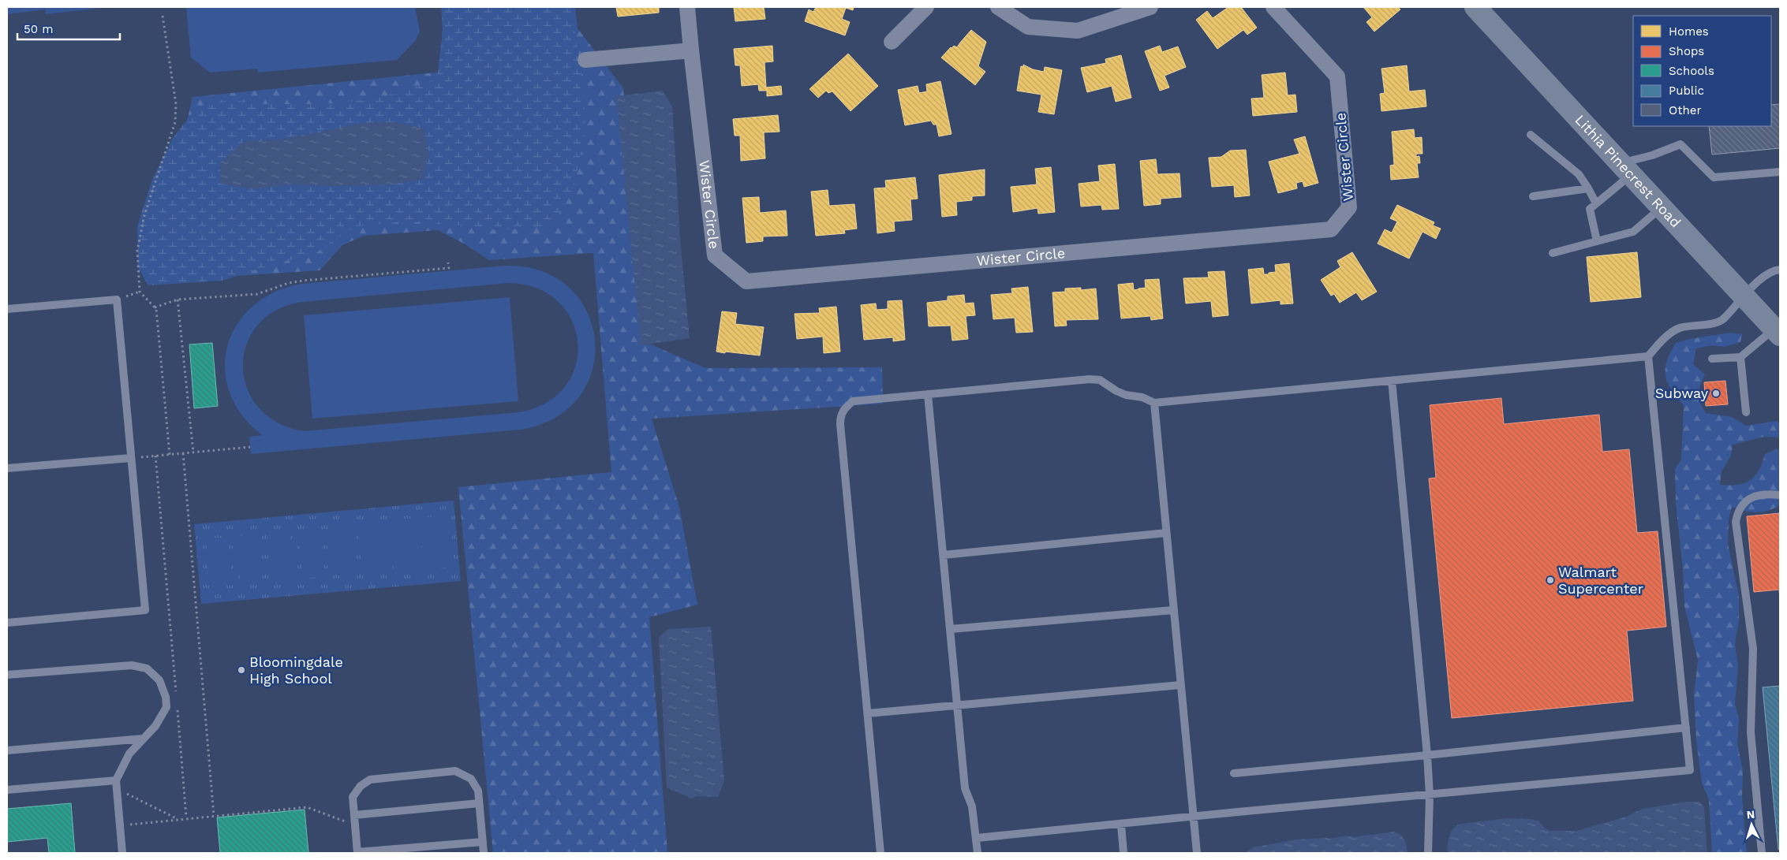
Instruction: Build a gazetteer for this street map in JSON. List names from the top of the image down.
{
  "streets": {
    "main road": ["Lithia Pinecrest Road"],
    "street": ["Wister Circle"]
  },
  "places": ["Subway", "Walmart Supercenter", "Bloomingdale High School"],
  "legend": [
    "Homes",
    "Shops",
    "Schools",
    "Public",
    "Other"
  ],
  "scale_bar": "50 m",
  "north": "top"
}
